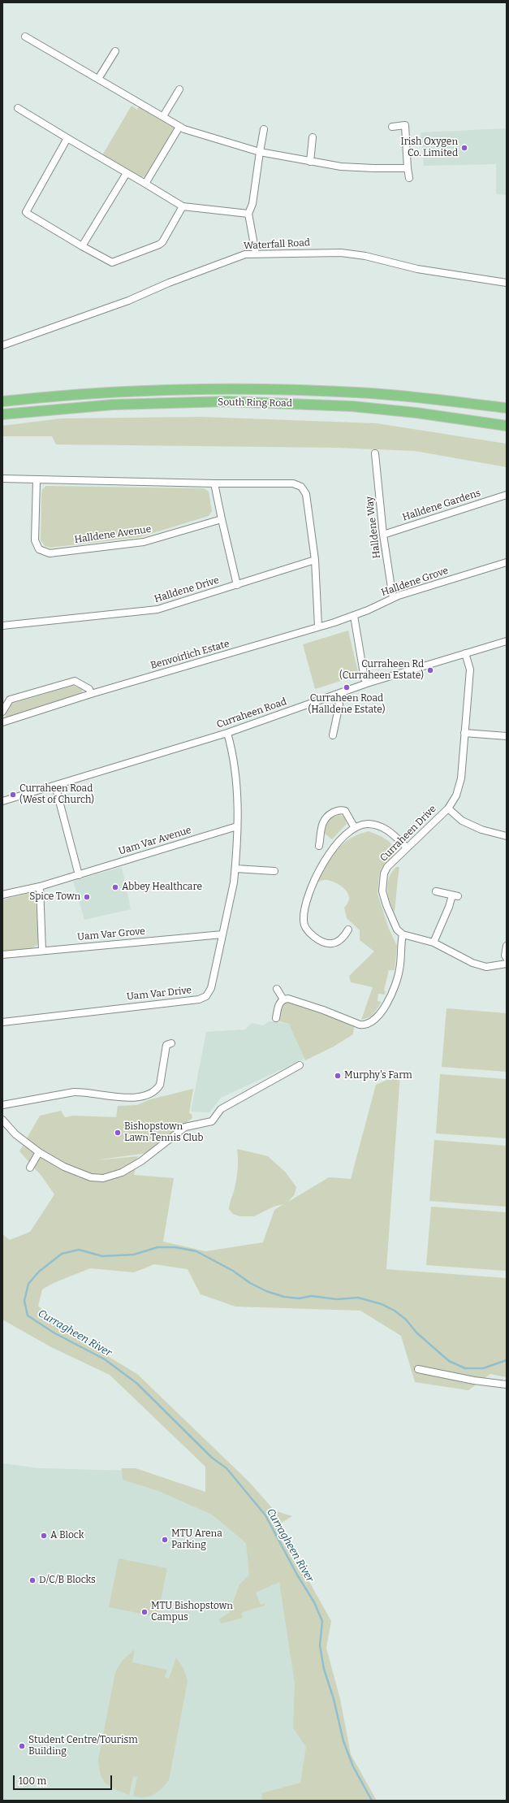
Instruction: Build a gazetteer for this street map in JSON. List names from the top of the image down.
{
  "streets": {
    "highway": ["South Ring Road"],
    "street": [
      "Waterfall Road",
      "Halldene Gardens",
      "Halldene Way",
      "Halldene Avenue",
      "Halldene Grove",
      "Halldene Drive",
      "Benvoirlich Estate",
      "Curraheen Road",
      "Curraheen Drive",
      "Uam Var Avenue",
      "Uam Var Grove",
      "Uam Var Drive"
    ]
  },
  "crossings": [
    ["Halldene Gardens", "Halldene Way"],
    ["Halldene Way", "Halldene Grove"],
    ["Halldene Grove", "Benvoirlich Estate"],
    ["Curraheen Road", "Curraheen Drive"],
    ["Curraheen Road", "Uam Var Drive"],
    ["Uam Var Avenue", "Uam Var Drive"],
    ["Uam Var Grove", "Uam Var Drive"]
  ],
  "water": ["Curragheen River"],
  "places": [
    "Irish Oxygen Co. Limited",
    "Curraheen Rd (Curraheen Estate)",
    "Curraheen Road (Halldene Estate)",
    "Curraheen Road (West of Church)",
    "Abbey Healthcare",
    "Spice Town",
    "Murphy's Farm",
    "Bishopstown Lawn Tennis Club",
    "A Block",
    "MTU Arena Parking",
    "D/C/B Blocks",
    "MTU Bishopstown Campus",
    "Student Centre/Tourism Building"
  ],
  "scale_bar": "100 m"
}
